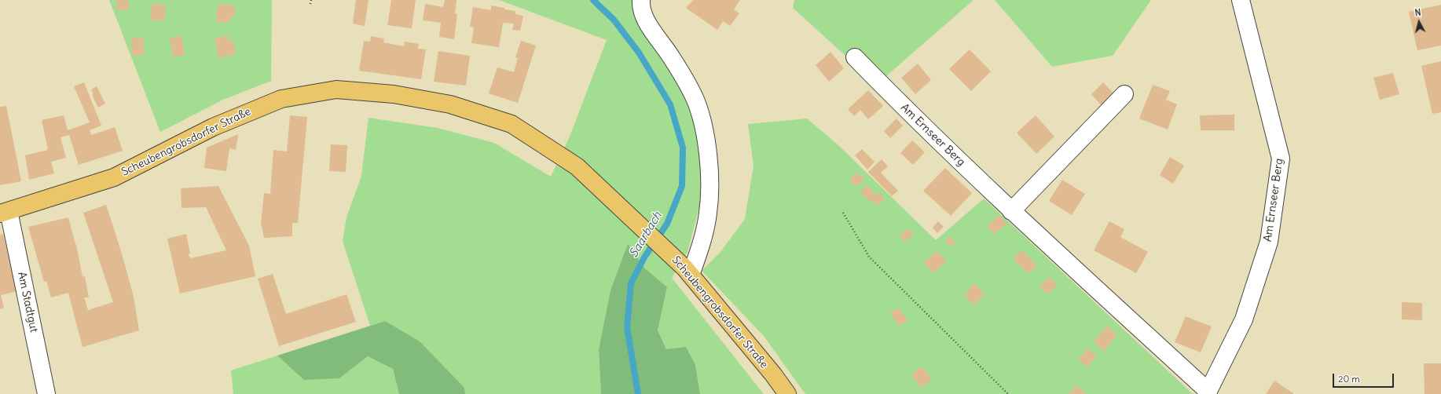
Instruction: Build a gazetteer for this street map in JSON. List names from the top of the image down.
{
  "streets": {
    "main road": ["Scheubengrobsdorfer Straße"],
    "street": ["Am Ernseer Berg", "Am Stadtgut"]
  },
  "crossings": [
    ["Scheubengrobsdorfer Straße", "Am Stadtgut"]
  ],
  "water": ["Saarbach"],
  "scale_bar": "20 m",
  "north": "top"
}
